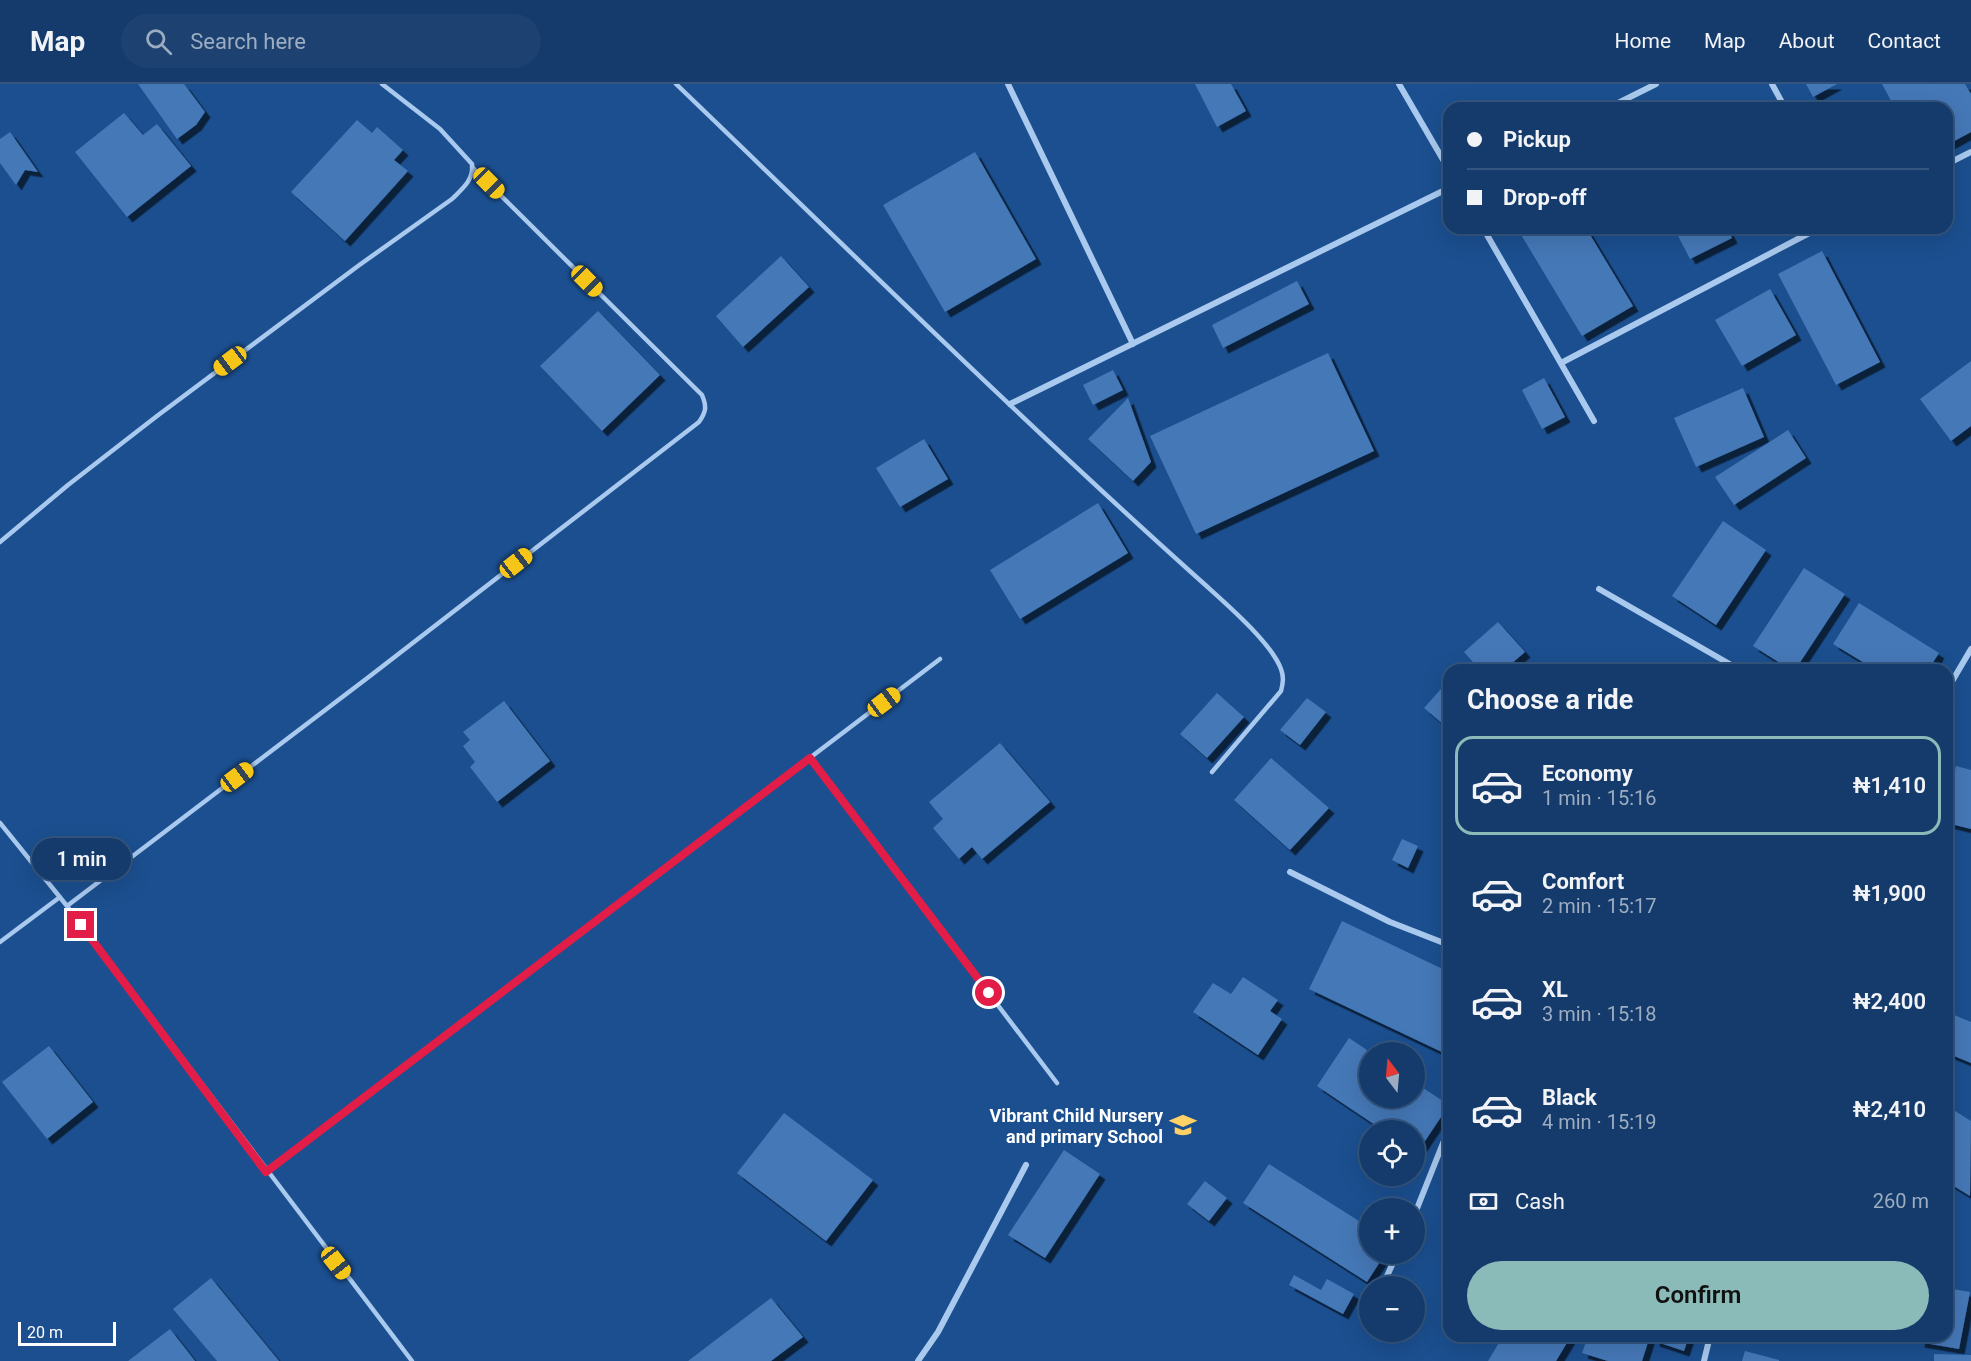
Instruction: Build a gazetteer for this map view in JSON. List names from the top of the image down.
{
  "places": {
    "school or university": ["Vibrant Child Nursery and primary School"]
  },
  "scale_bar": "20 m",
  "north": "top",
  "page": {
    "header": "Map",
    "search": "Search here",
    "nav": [
      "Home",
      "Map",
      "About",
      "Contact"
    ],
    "banner": ["Pickup", "Drop-off"],
    "heading": "Choose a ride",
    "list": [
      {
        "name": "Economy",
        "note": "1 min · 15:16",
        "value": "₦1,410"
      },
      {
        "name": "Comfort",
        "note": "2 min · 15:17",
        "value": "₦1,900"
      },
      {
        "name": "XL",
        "note": "3 min · 15:18",
        "value": "₦2,400"
      },
      {
        "name": "Black",
        "note": "4 min · 15:19",
        "value": "₦2,410"
      }
    ],
    "bubble": "1 min",
    "map_buttons": ["+", "−"],
    "pay": ["Cash", "260 m"],
    "buttons": "Confirm",
    "scale": "20 m"
  }
}
